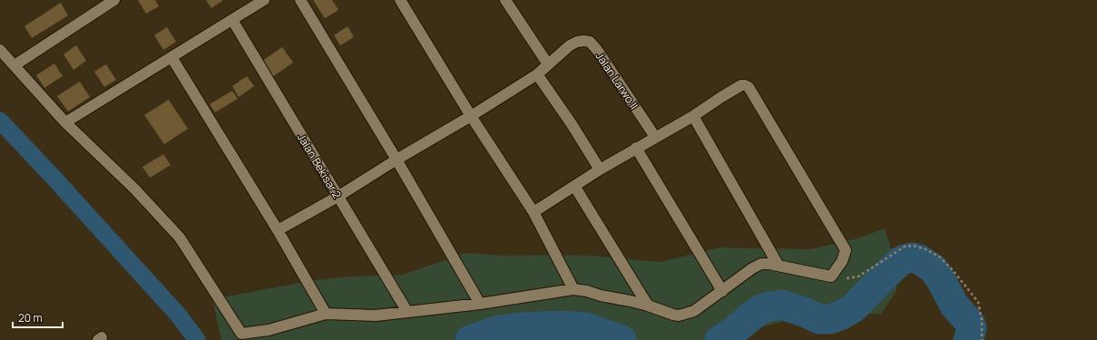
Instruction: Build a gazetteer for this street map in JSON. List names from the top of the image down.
{
  "streets": {
    "street": ["Jalan Larwo II", "Jalan Bekisar 2"]
  },
  "crossings": [
    ["Jalan Larwo II", "Jalan Bekisar 2"]
  ],
  "scale_bar": "20 m"
}
